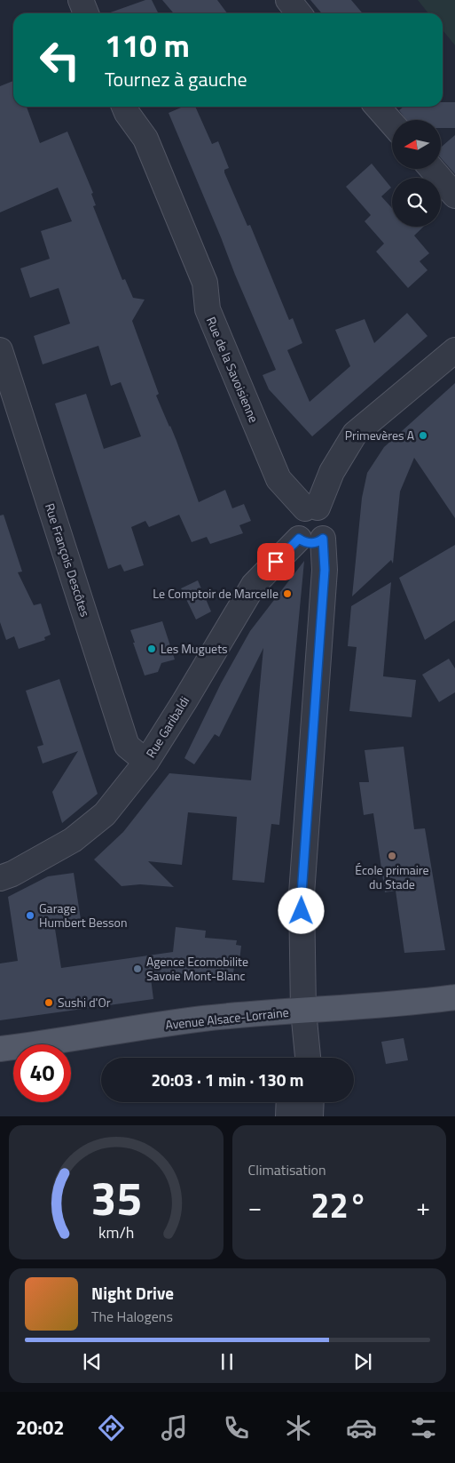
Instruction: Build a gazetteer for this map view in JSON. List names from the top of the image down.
{
  "streets": {
    "main road": ["Avenue Alsace-Lorraine"],
    "street": ["Rue de la Savoisienne", "Rue François Descôtes", "Rue Garibaldi"]
  },
  "crossings": [
    ["Rue de la Savoisienne", "Rue Garibaldi"],
    ["Rue François Descôtes", "Rue Garibaldi"]
  ],
  "places": [
    "Primevères A",
    "Le Comptoir de Marcelle",
    "Les Muguets",
    "École primaire du Stade",
    "Garage Humbert Besson",
    "Agence Ecomobilite Savoie Mont-Blanc",
    "Sushi d'Or"
  ],
  "north": "left",
  "page": {
    "turn": ["110 m", "Tournez à gauche"],
    "limit": "40",
    "trip": "20:03 · 1 min · 130 m",
    "tile": "Climatisation",
    "heat": ["−", "22°", "+"],
    "song": ["Night Drive", "The Halogens"],
    "tabs": "20:02",
    "gauge": ["35", "km/h"]
  }
}
